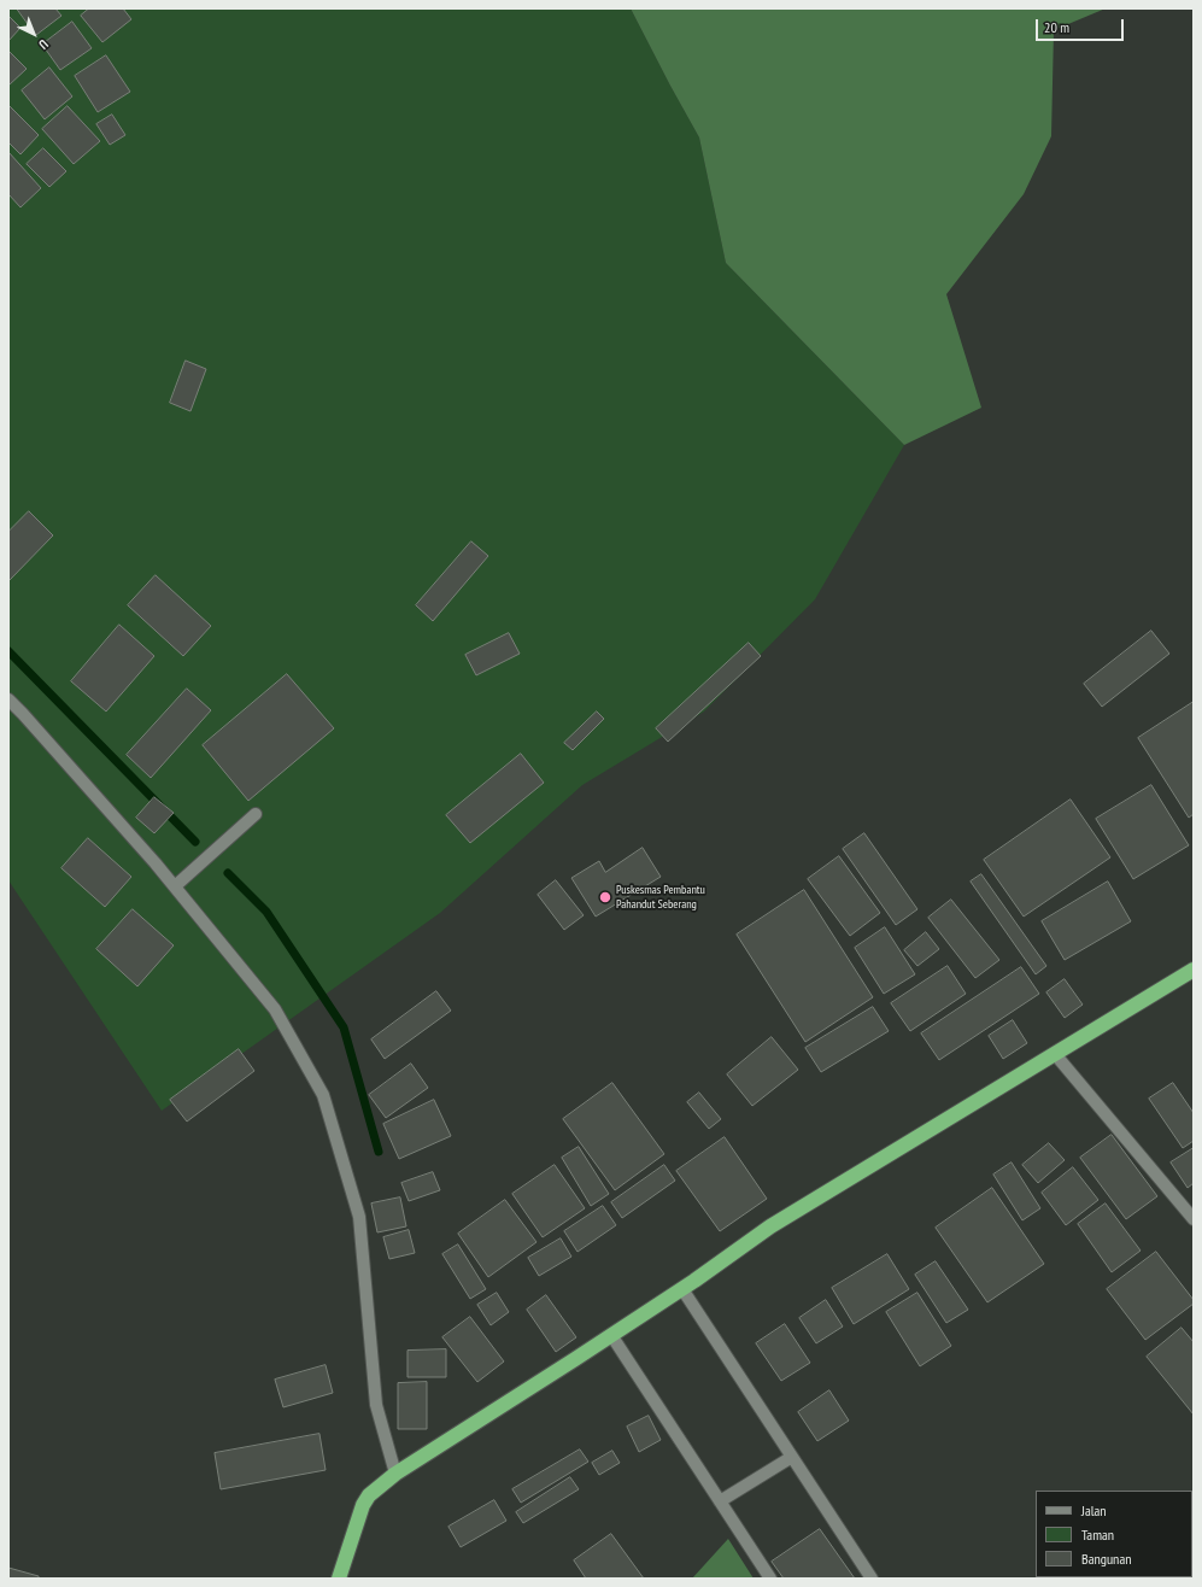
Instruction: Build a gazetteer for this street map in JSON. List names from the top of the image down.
{
  "places": ["Puskesmas Pembantu Pahandut Seberang"],
  "legend": ["Jalan", "Taman", "Bangunan"],
  "scale_bar": "20 m",
  "north": "bottom right"
}
